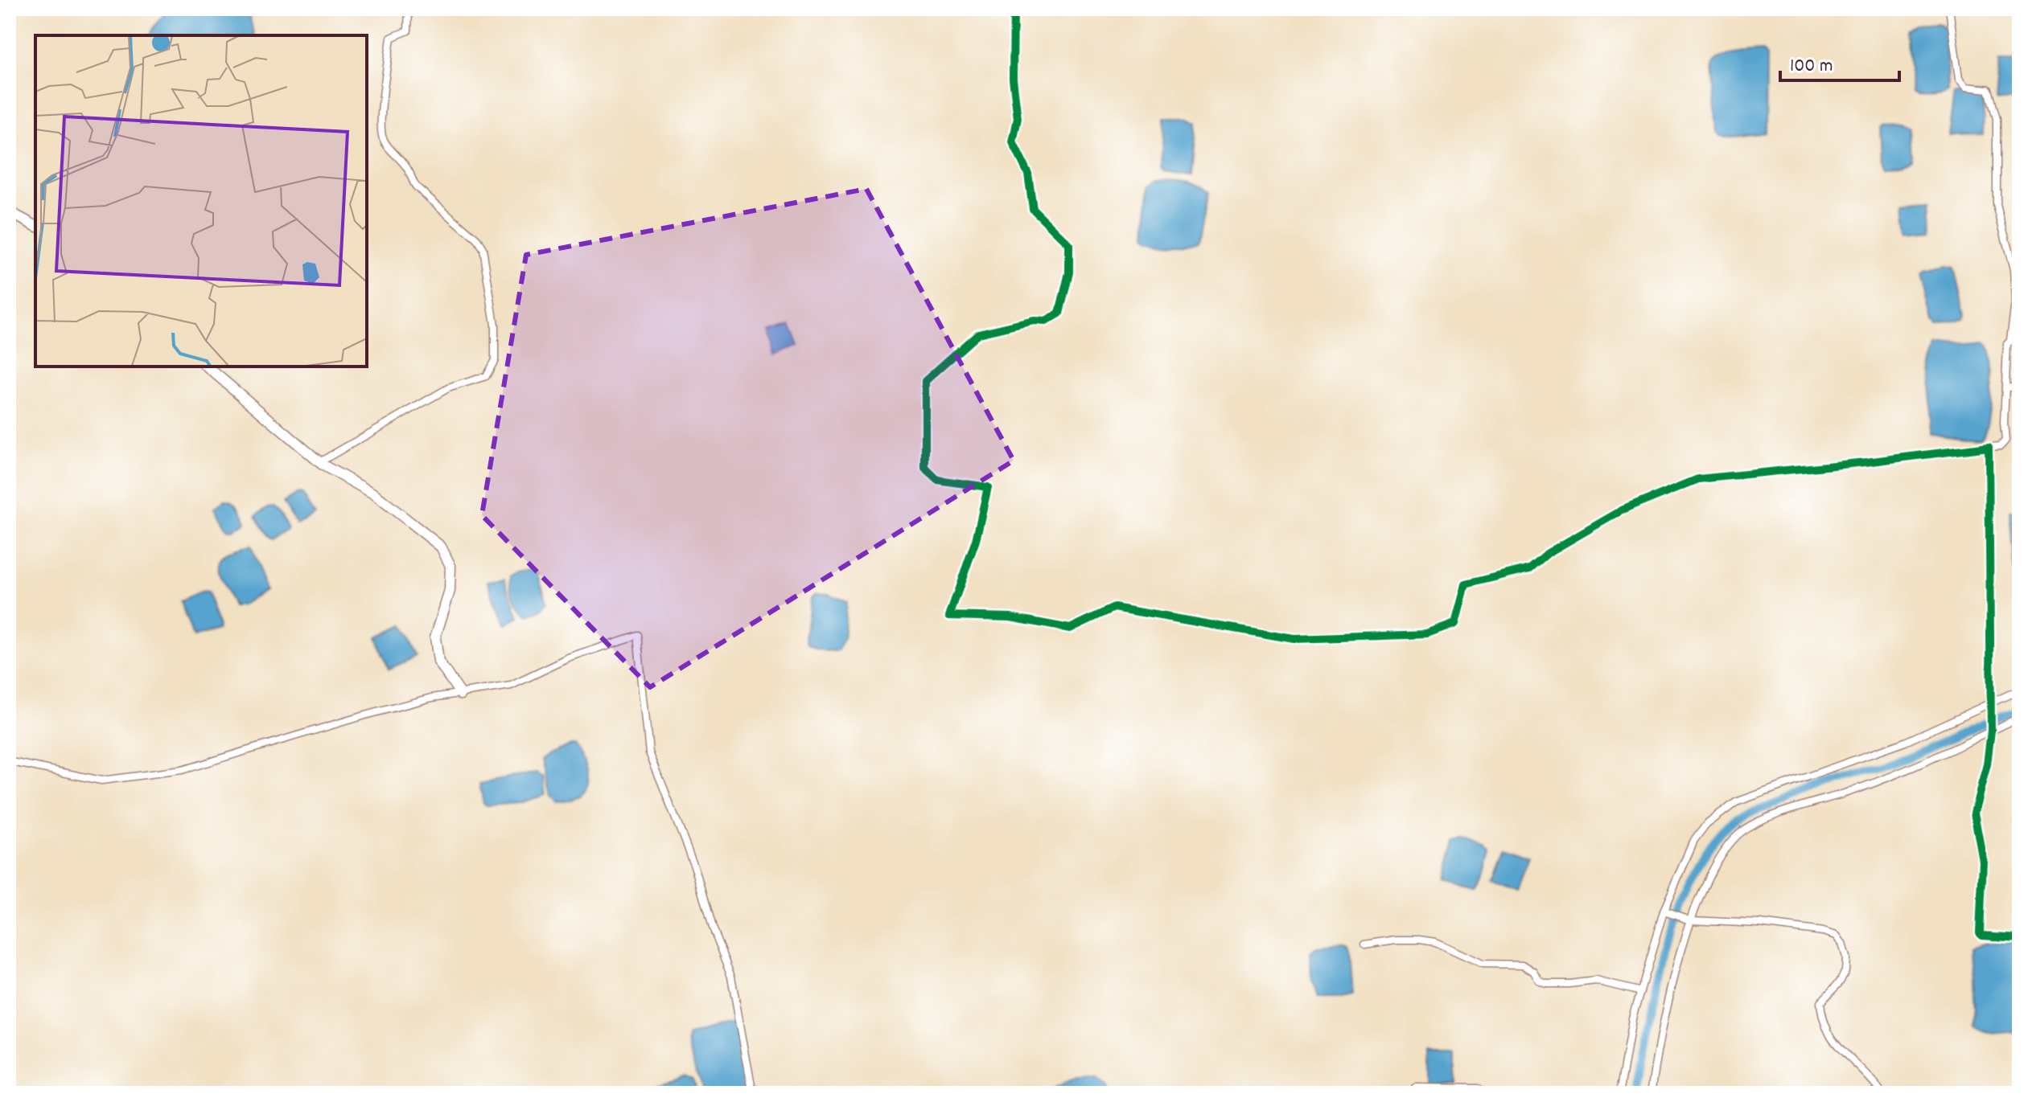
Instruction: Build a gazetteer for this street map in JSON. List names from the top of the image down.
{
  "scale_bar": "100 m"
}
